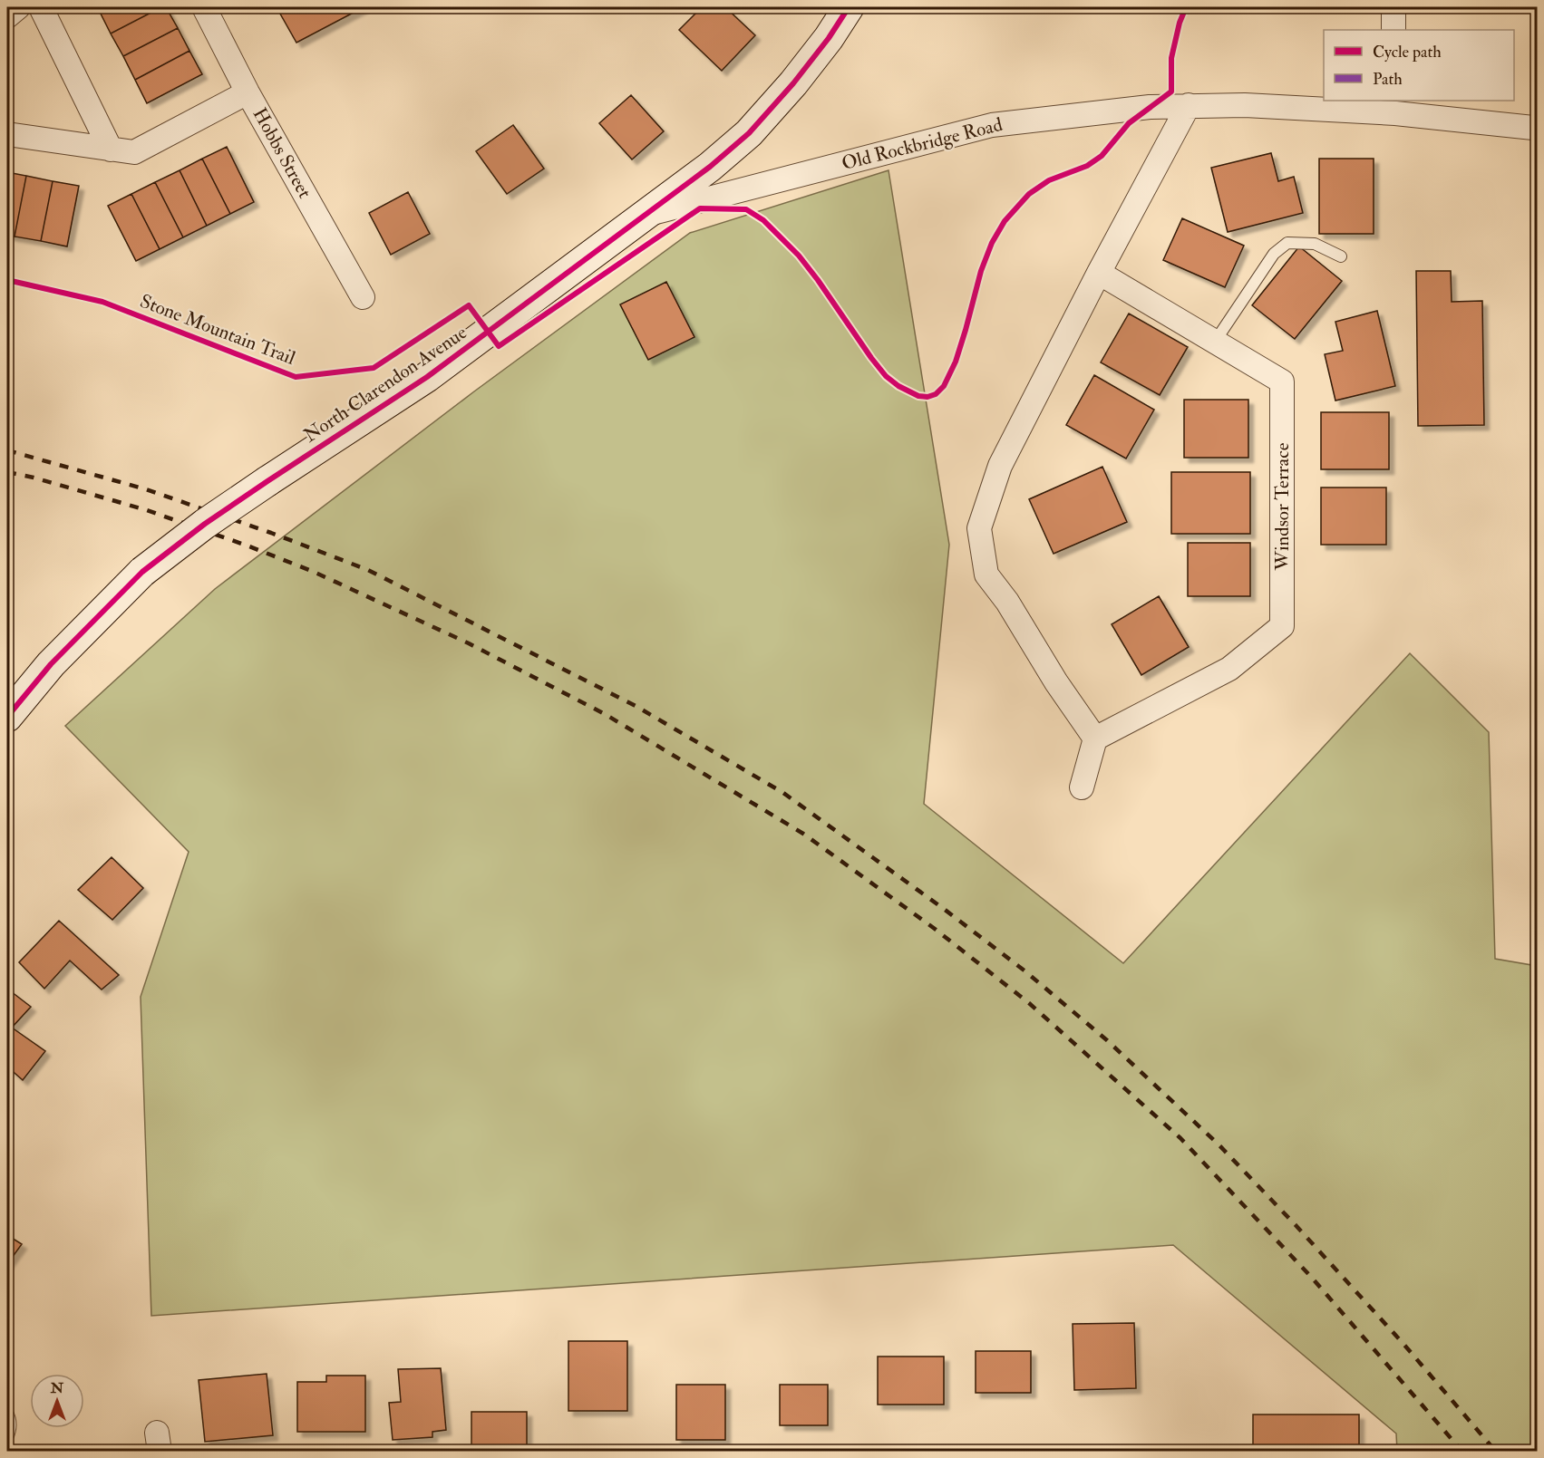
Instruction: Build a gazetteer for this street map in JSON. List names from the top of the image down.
{
  "streets": {
    "street": [
      "Old Rockbridge Road",
      "Hobbs Street",
      "North Clarendon Avenue",
      "Windsor Terrace"
    ],
    "cycle path": ["Stone Mountain Trail"]
  },
  "crossings": [
    ["Old Rockbridge Road", "North Clarendon Avenue"]
  ],
  "legend": ["Cycle path", "Path"],
  "north": "top"
}
